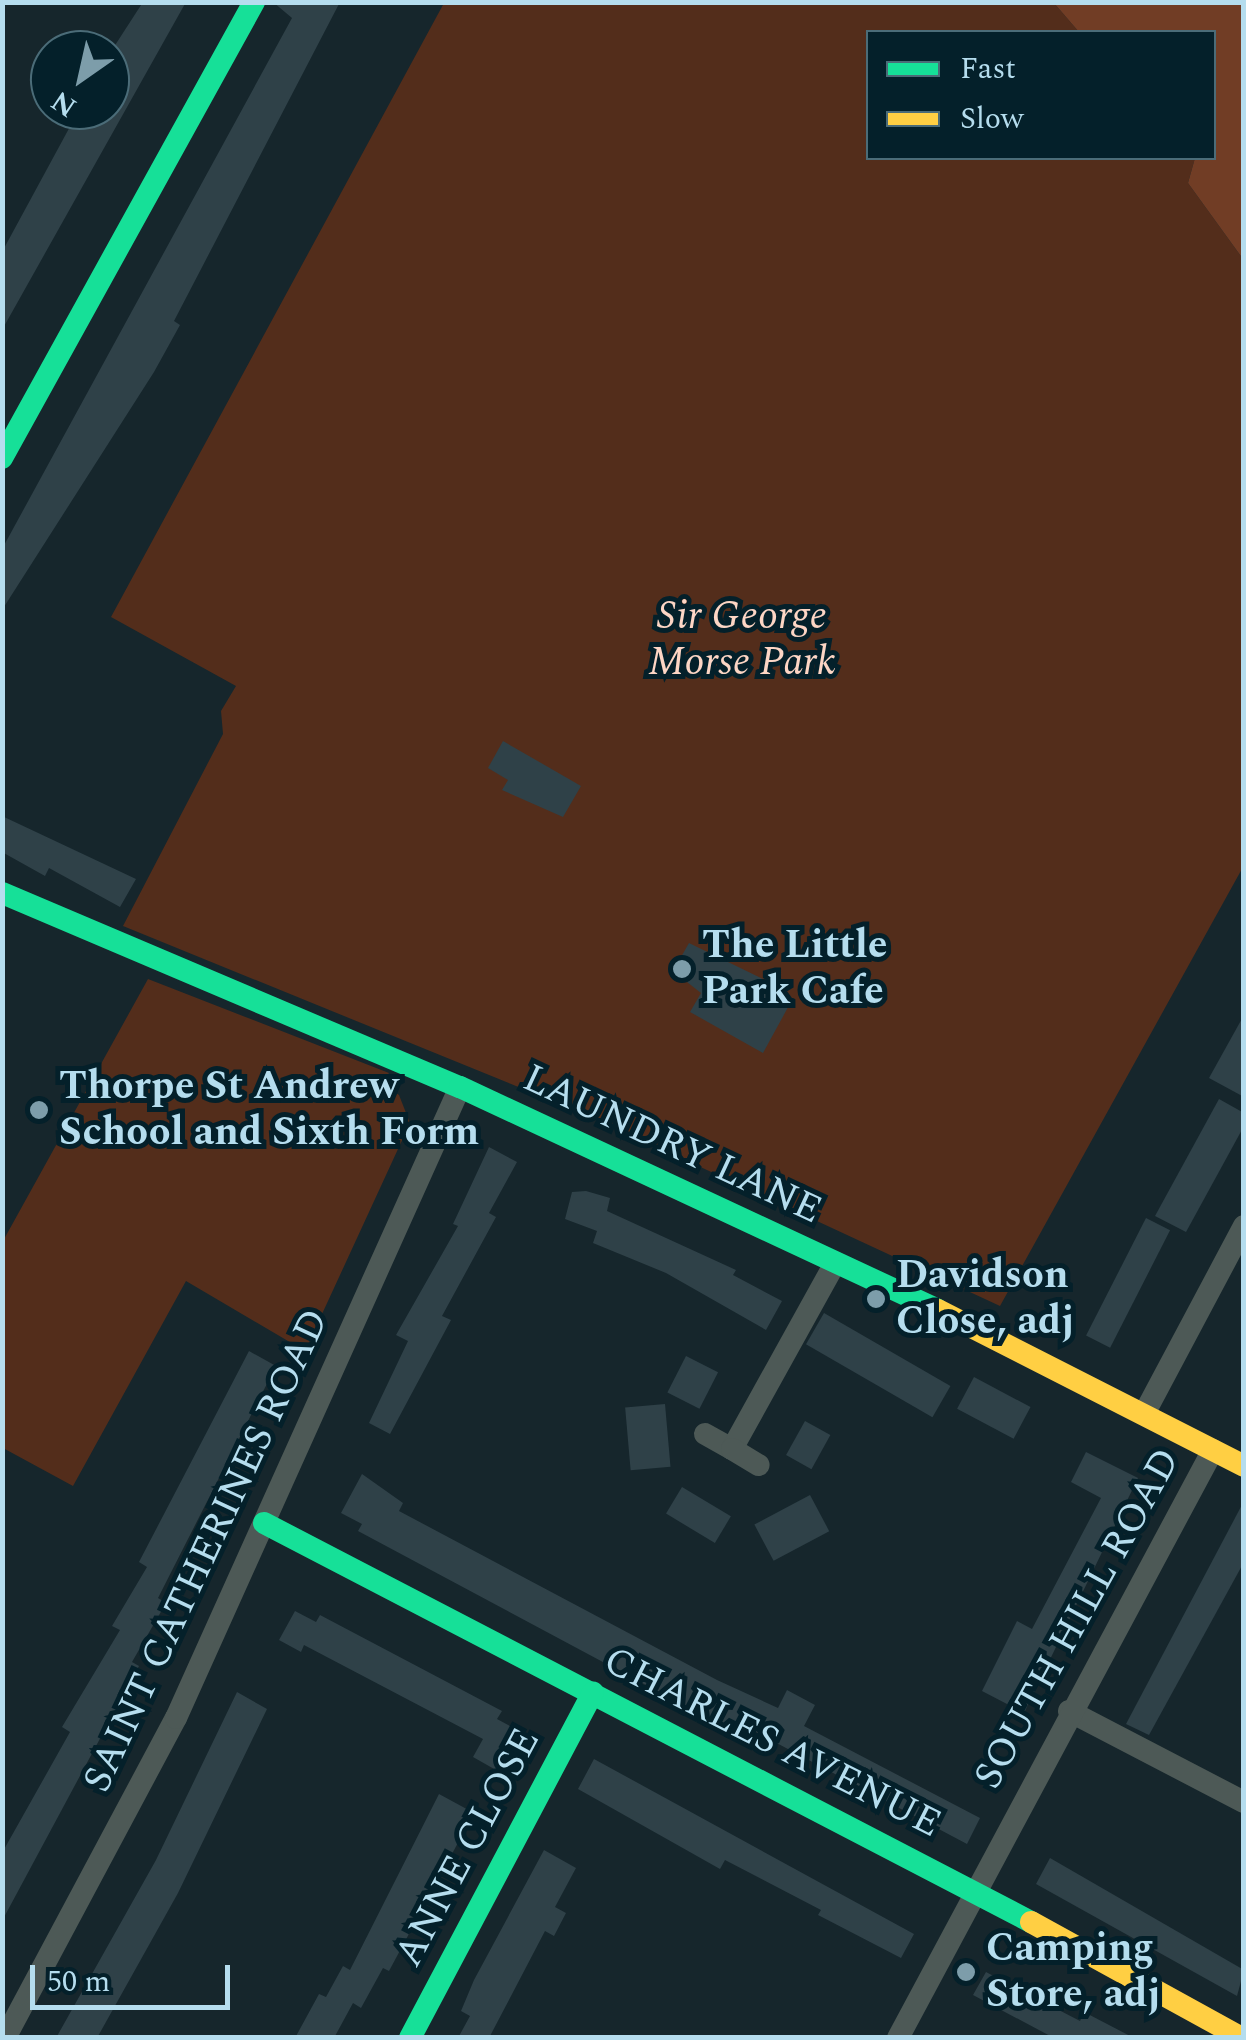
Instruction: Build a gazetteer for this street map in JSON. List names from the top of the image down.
{
  "streets": {
    "street": [
      "LAUNDRY LANE",
      "SAINT CATHERINES ROAD",
      "SOUTH HILL ROAD",
      "CHARLES AVENUE",
      "ANNE CLOSE"
    ]
  },
  "crossings": [
    ["LAUNDRY LANE", "SAINT CATHERINES ROAD"],
    ["LAUNDRY LANE", "SOUTH HILL ROAD"],
    ["SAINT CATHERINES ROAD", "CHARLES AVENUE"],
    ["SOUTH HILL ROAD", "CHARLES AVENUE"],
    ["CHARLES AVENUE", "ANNE CLOSE"]
  ],
  "parks": ["Sir George Morse Park"],
  "places": [
    "The Little Park Cafe",
    "Thorpe St Andrew School and Sixth Form",
    "Davidson Close, adj",
    "Camping Store, adj"
  ],
  "legend": ["Fast", "Slow"],
  "scale_bar": "50 m",
  "north": "bottom left"
}
